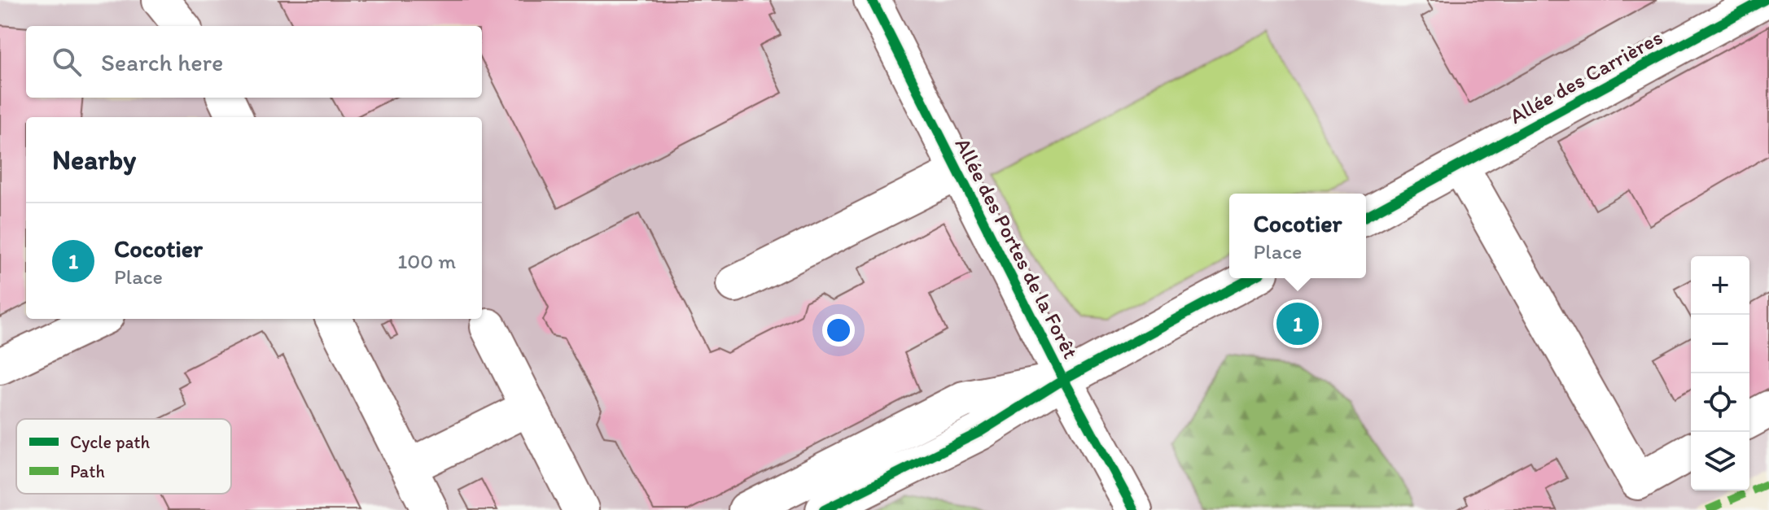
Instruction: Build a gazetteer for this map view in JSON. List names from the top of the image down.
{
  "streets": {
    "street": ["Allée des Carrières", "Allée des Portes de la Forêt"]
  },
  "legend": ["Cycle path", "Path"],
  "page": {
    "search": "Search here",
    "heading": "Nearby",
    "popup": ["Cocotier", "Place"],
    "list": [
      {
        "mark": "1",
        "name": "Cocotier",
        "note": "Place",
        "value": "100 m"
      }
    ],
    "map_buttons": ["+", "−"],
    "pins": "1"
  }
}
